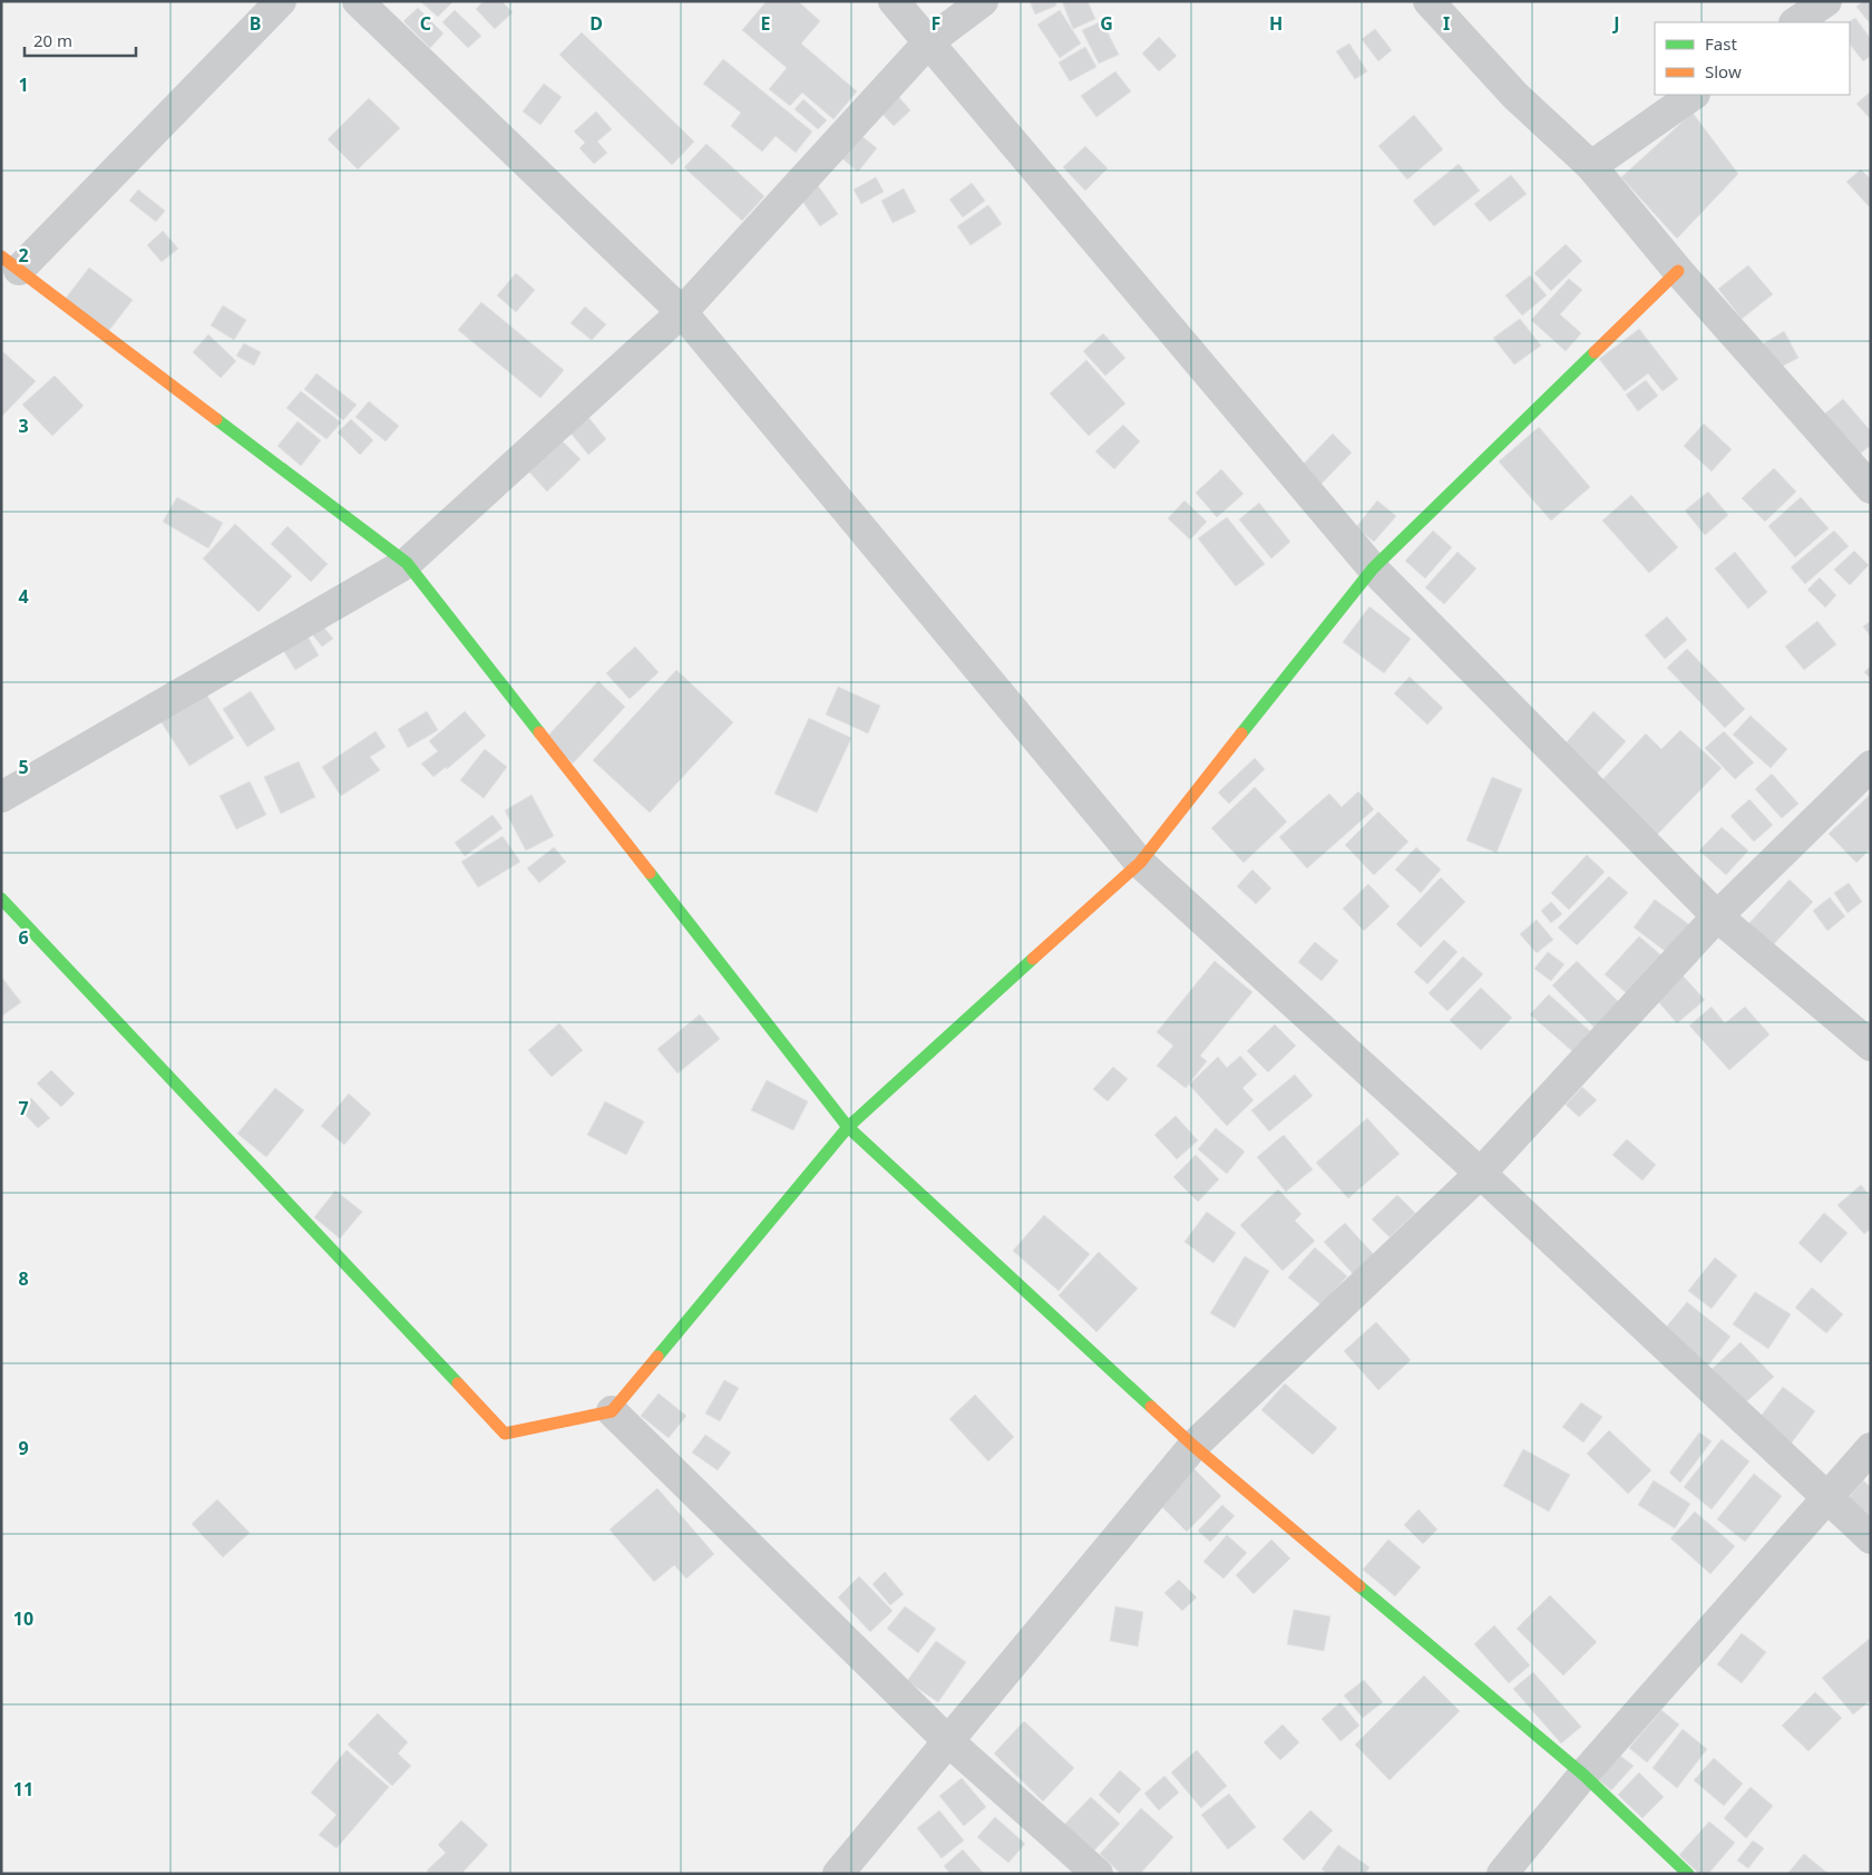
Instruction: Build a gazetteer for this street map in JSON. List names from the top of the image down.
{
  "legend": ["Fast", "Slow"],
  "scale_bar": "20 m",
  "grid": {
    "columns": [
      "B",
      "C",
      "D",
      "E",
      "F",
      "G",
      "H",
      "I",
      "J"
    ],
    "rows": [
      "1",
      "2",
      "3",
      "4",
      "5",
      "6",
      "7",
      "8",
      "9",
      "10",
      "11"
    ]
  }
}
